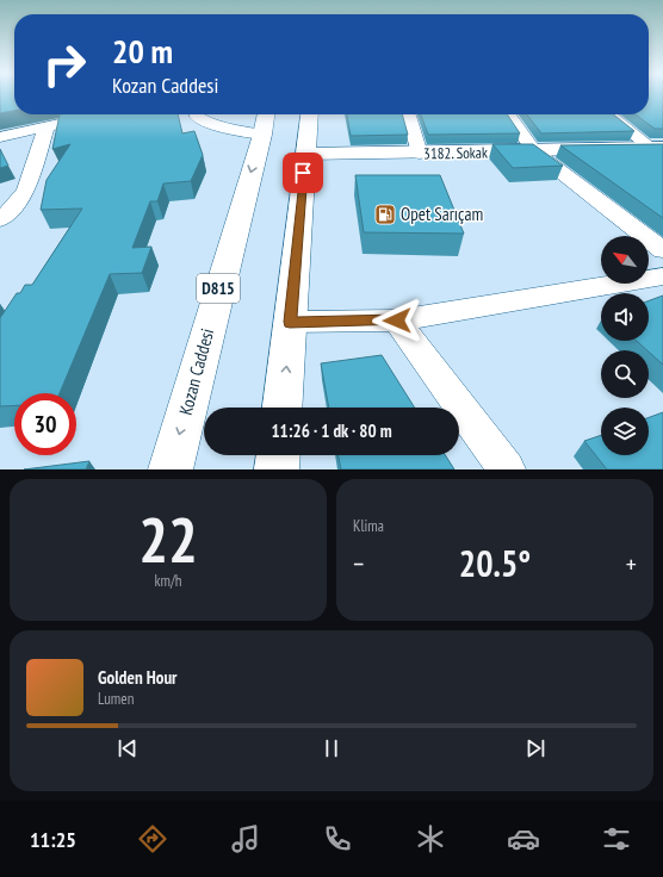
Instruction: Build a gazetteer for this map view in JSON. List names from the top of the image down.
{
  "streets": {
    "main road": ["3182. Sokak", "D815", "Kozan Caddesi"]
  },
  "places": {
    "fuel station": ["Opet Sarıçam"]
  },
  "north": "top left",
  "page": {
    "turn": ["20 m", "Kozan Caddesi"],
    "limit": "30",
    "trip": "11:26 · 1 dk · 80 m",
    "tile": [
      ["22", "km/h"],
      "Klima"
    ],
    "heat": ["−", "20.5°", "+"],
    "song": ["Golden Hour", "Lumen"],
    "tabs": "11:25"
  }
}
